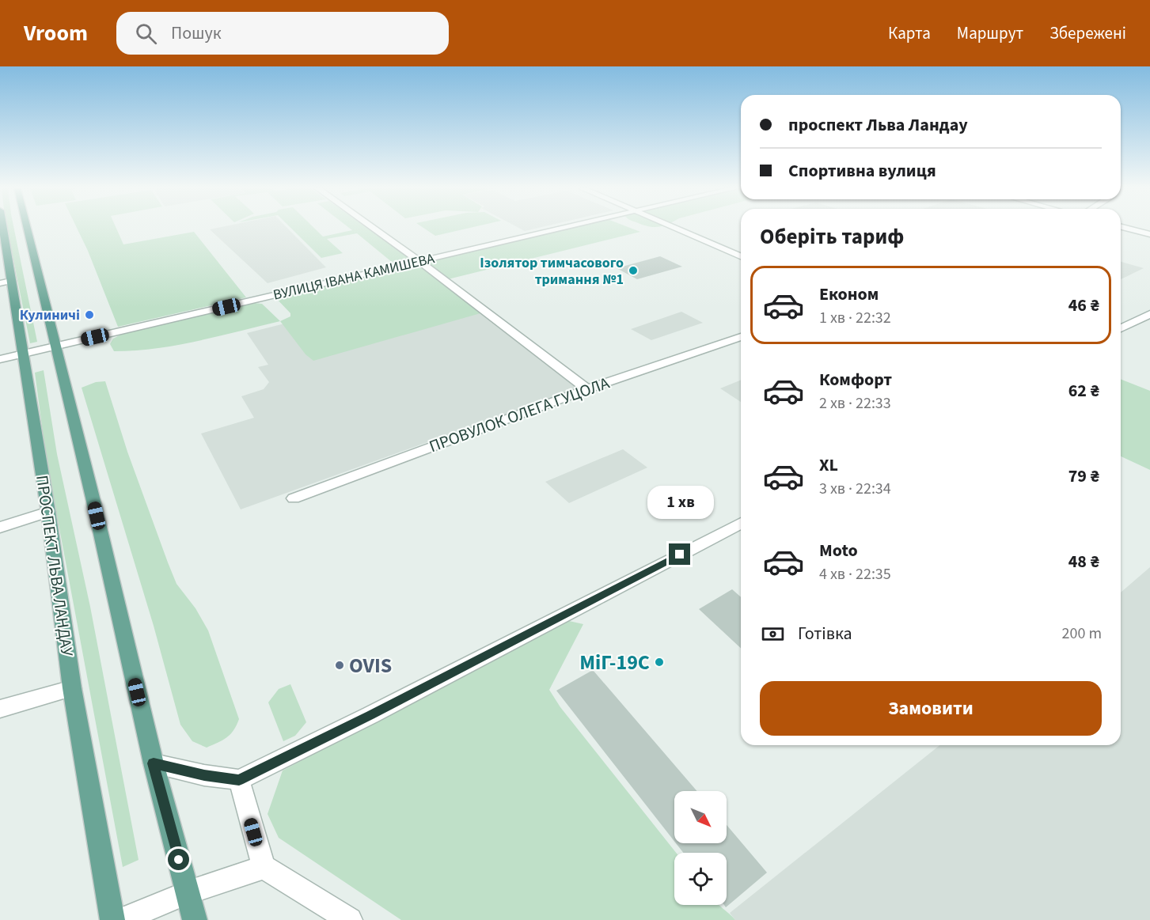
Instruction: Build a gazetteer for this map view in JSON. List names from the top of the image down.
{
  "streets": {
    "main road": ["ПРОСПЕКТ ЛЬВА ЛАНДАУ"],
    "street": ["ВУЛИЦЯ ІВАНА КАМИШЕВА", "ПРОВУЛОК ОЛЕГА ГУЦОЛА"]
  },
  "crossings": [
    ["ВУЛИЦЯ ІВАНА КАМИШЕВА", "ПРОСПЕКТ ЛЬВА ЛАНДАУ"]
  ],
  "places": [
    "Ізолятор тимчасового тримання №1",
    "Кулиничі",
    "МіГ-19С",
    "OVIS"
  ],
  "north": "bottom right",
  "page": {
    "header": "Vroom",
    "search": "Пошук",
    "nav": ["Карта", "Маршрут", "Збережені"],
    "banner": ["проспект Льва Ландау", "Спортивна вулиця"],
    "heading": "Оберіть тариф",
    "list": [
      {
        "name": "Економ",
        "note": "1 хв · 22:32",
        "value": "46 ₴"
      },
      {
        "name": "Комфорт",
        "note": "2 хв · 22:33",
        "value": "62 ₴"
      },
      {
        "name": "XL",
        "note": "3 хв · 22:34",
        "value": "79 ₴"
      },
      {
        "name": "Moto",
        "note": "4 хв · 22:35",
        "value": "48 ₴"
      }
    ],
    "bubble": "1 хв",
    "pay": ["Готівка", "200 m"],
    "buttons": "Замовити"
  }
}
